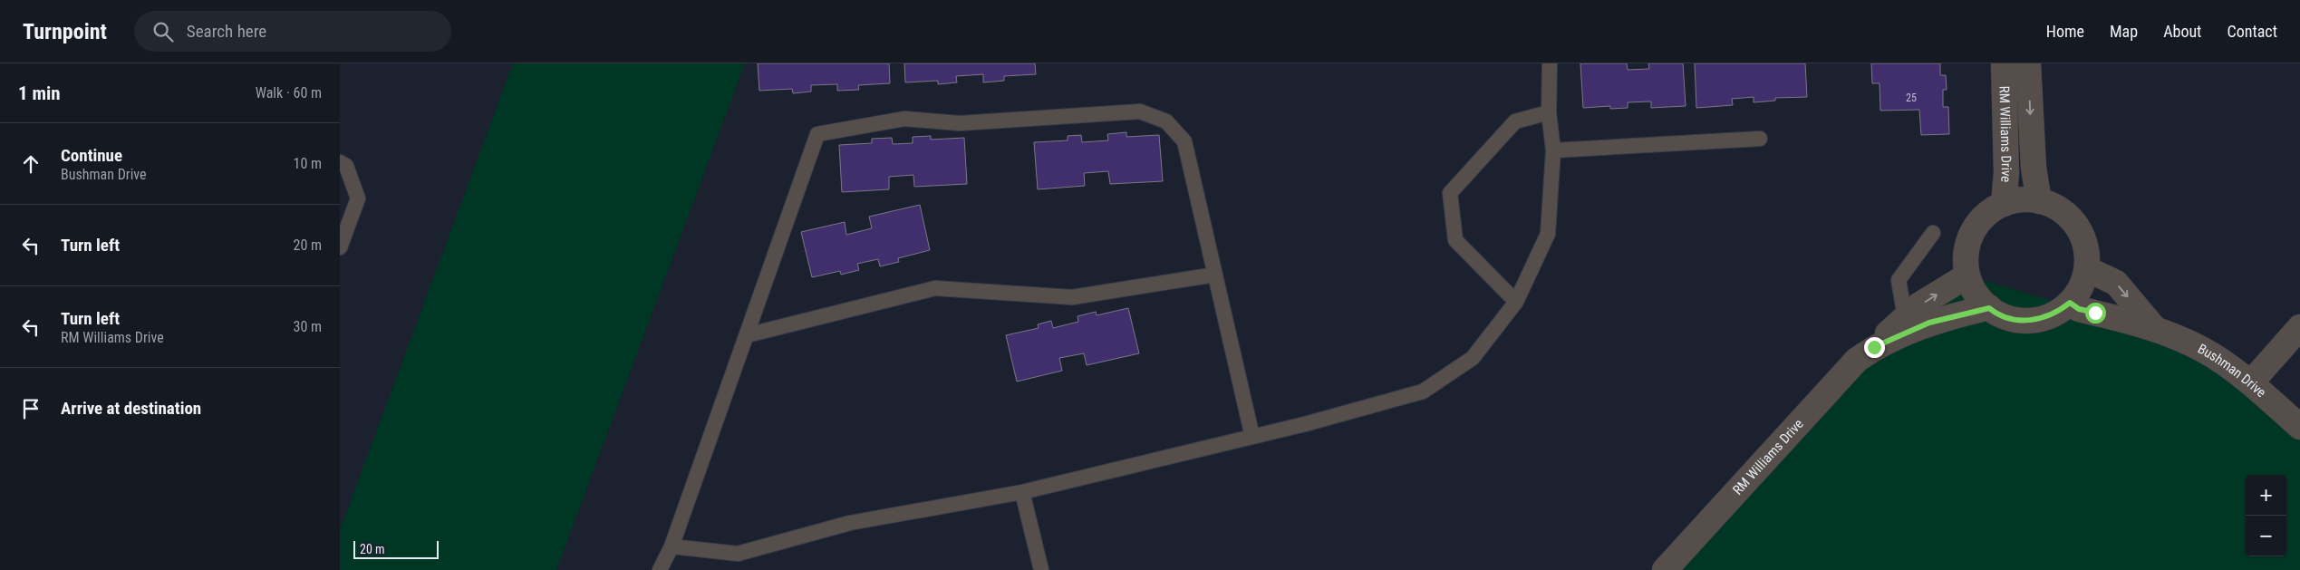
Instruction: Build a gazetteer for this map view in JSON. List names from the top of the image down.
{
  "streets": {
    "street": ["RM Williams Drive", "Bushman Drive"]
  },
  "crossings": [
    ["RM Williams Drive", "Bushman Drive"]
  ],
  "house_numbers": ["25"],
  "scale_bar": "20 m",
  "page": {
    "header": "Turnpoint",
    "search": "Search here",
    "nav": [
      "Home",
      "Map",
      "About",
      "Contact"
    ],
    "heading": ["1 min", "Walk · 60 m"],
    "list": [
      ["Continue", "Bushman Drive", "10 m"],
      ["Turn left", "20 m"],
      ["Turn left", "RM Williams Drive", "30 m"],
      "Arrive at destination"
    ],
    "map_buttons": ["+", "−"],
    "scale": "20 m"
  }
}
